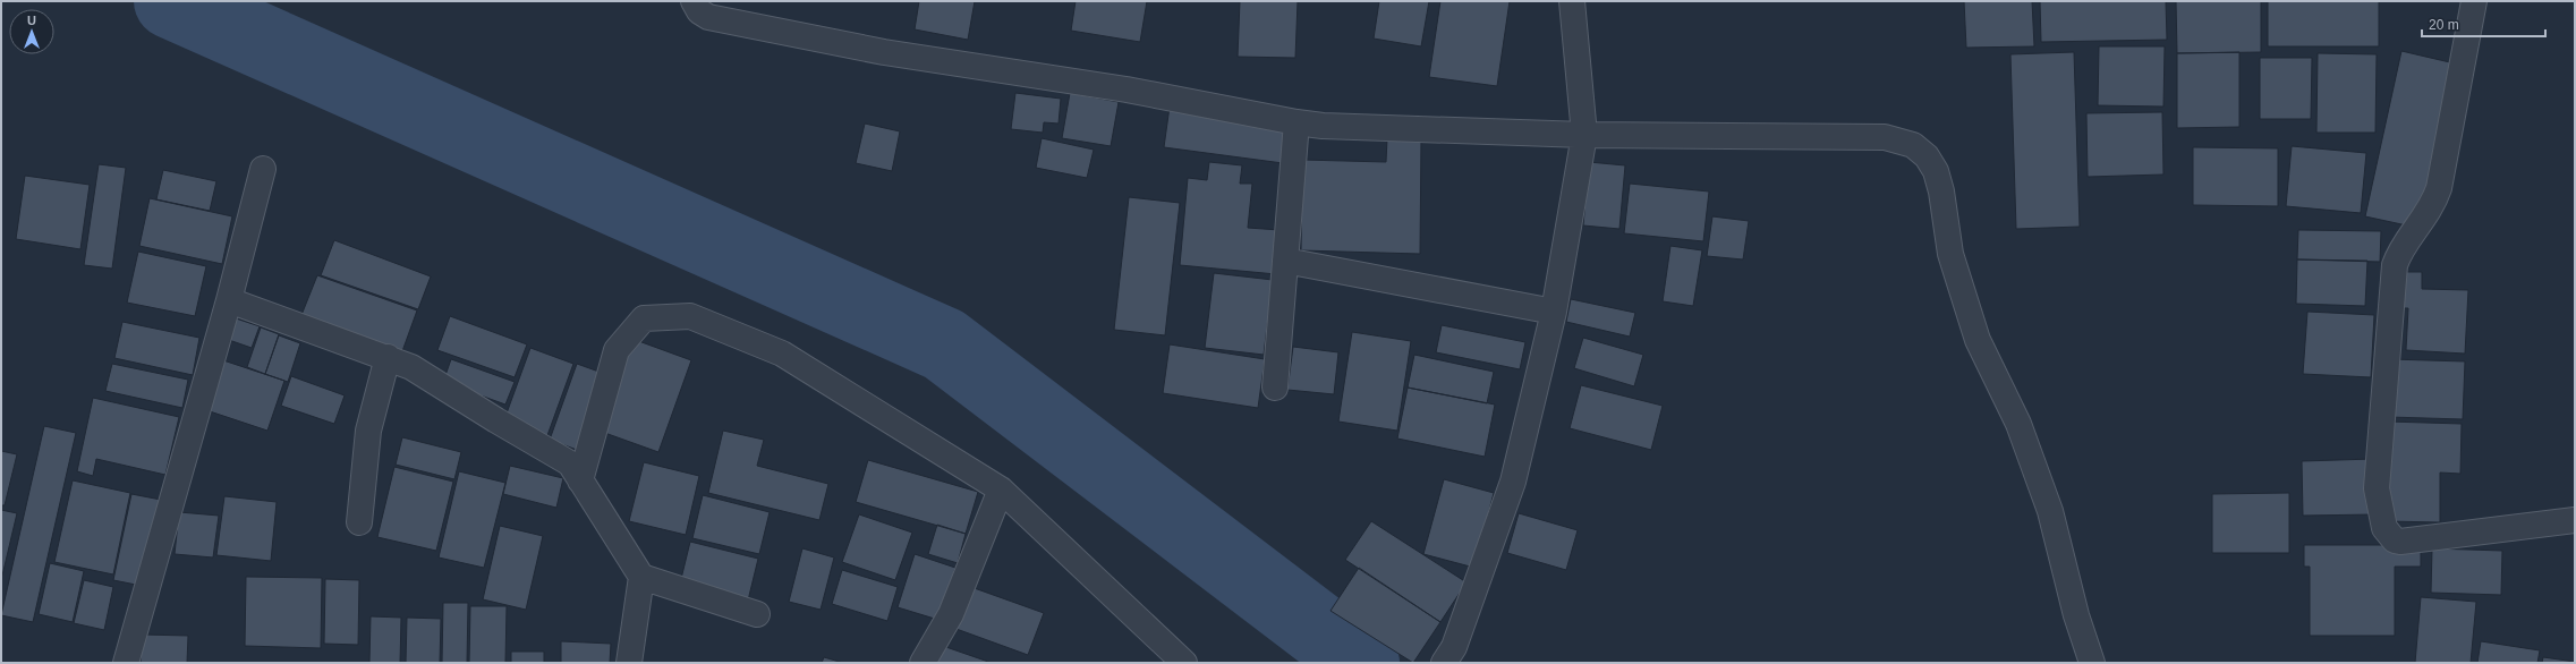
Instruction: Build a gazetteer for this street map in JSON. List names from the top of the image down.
{
  "scale_bar": "20 m",
  "north": "top"
}
